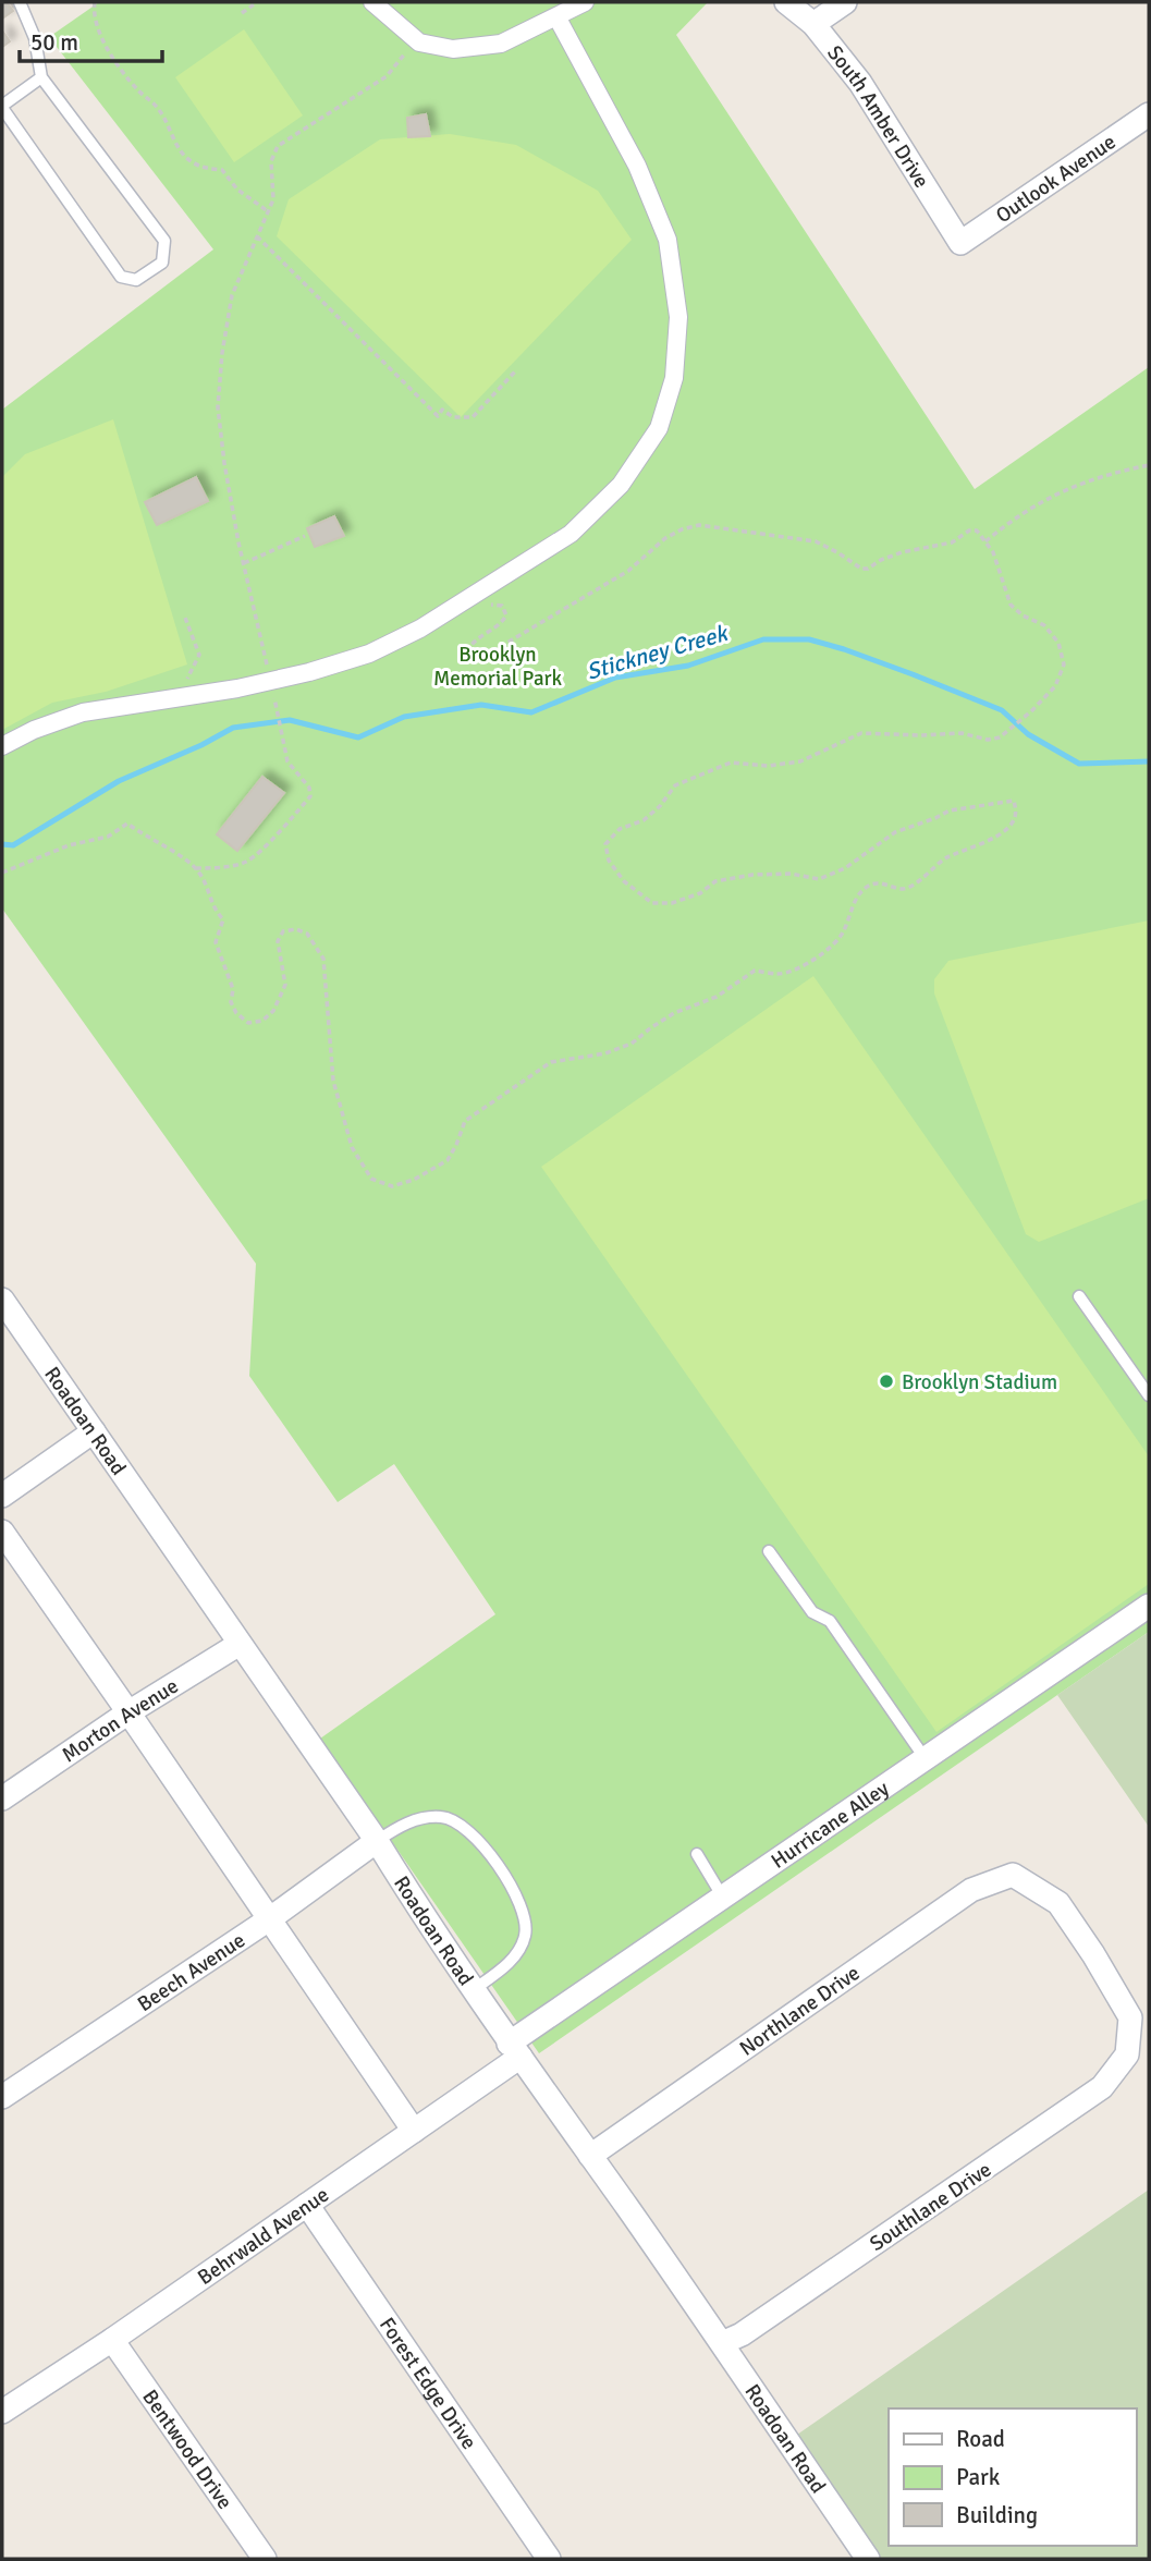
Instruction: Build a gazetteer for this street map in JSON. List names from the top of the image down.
{
  "streets": {
    "street": [
      "South Amber Drive",
      "Outlook Avenue",
      "Roadoan Road",
      "Morton Avenue",
      "Hurricane Alley",
      "Beech Avenue",
      "Northlane Drive",
      "Southlane Drive",
      "Behrwald Avenue",
      "Forest Edge Drive",
      "Bentwood Drive"
    ]
  },
  "crossings": [
    ["South Amber Drive", "Outlook Avenue"],
    ["Roadoan Road", "Morton Avenue"],
    ["Roadoan Road", "Hurricane Alley"],
    ["Roadoan Road", "Beech Avenue"],
    ["Roadoan Road", "Northlane Drive"],
    ["Roadoan Road", "Southlane Drive"],
    ["Roadoan Road", "Behrwald Avenue"],
    ["Hurricane Alley", "Behrwald Avenue"],
    ["Northlane Drive", "Southlane Drive"],
    ["Behrwald Avenue", "Forest Edge Drive"],
    ["Behrwald Avenue", "Bentwood Drive"]
  ],
  "water": ["Stickney Creek"],
  "parks": ["Brooklyn Memorial Park"],
  "places": ["Brooklyn Stadium"],
  "legend": ["Road", "Park", "Building"],
  "scale_bar": "50 m"
}
